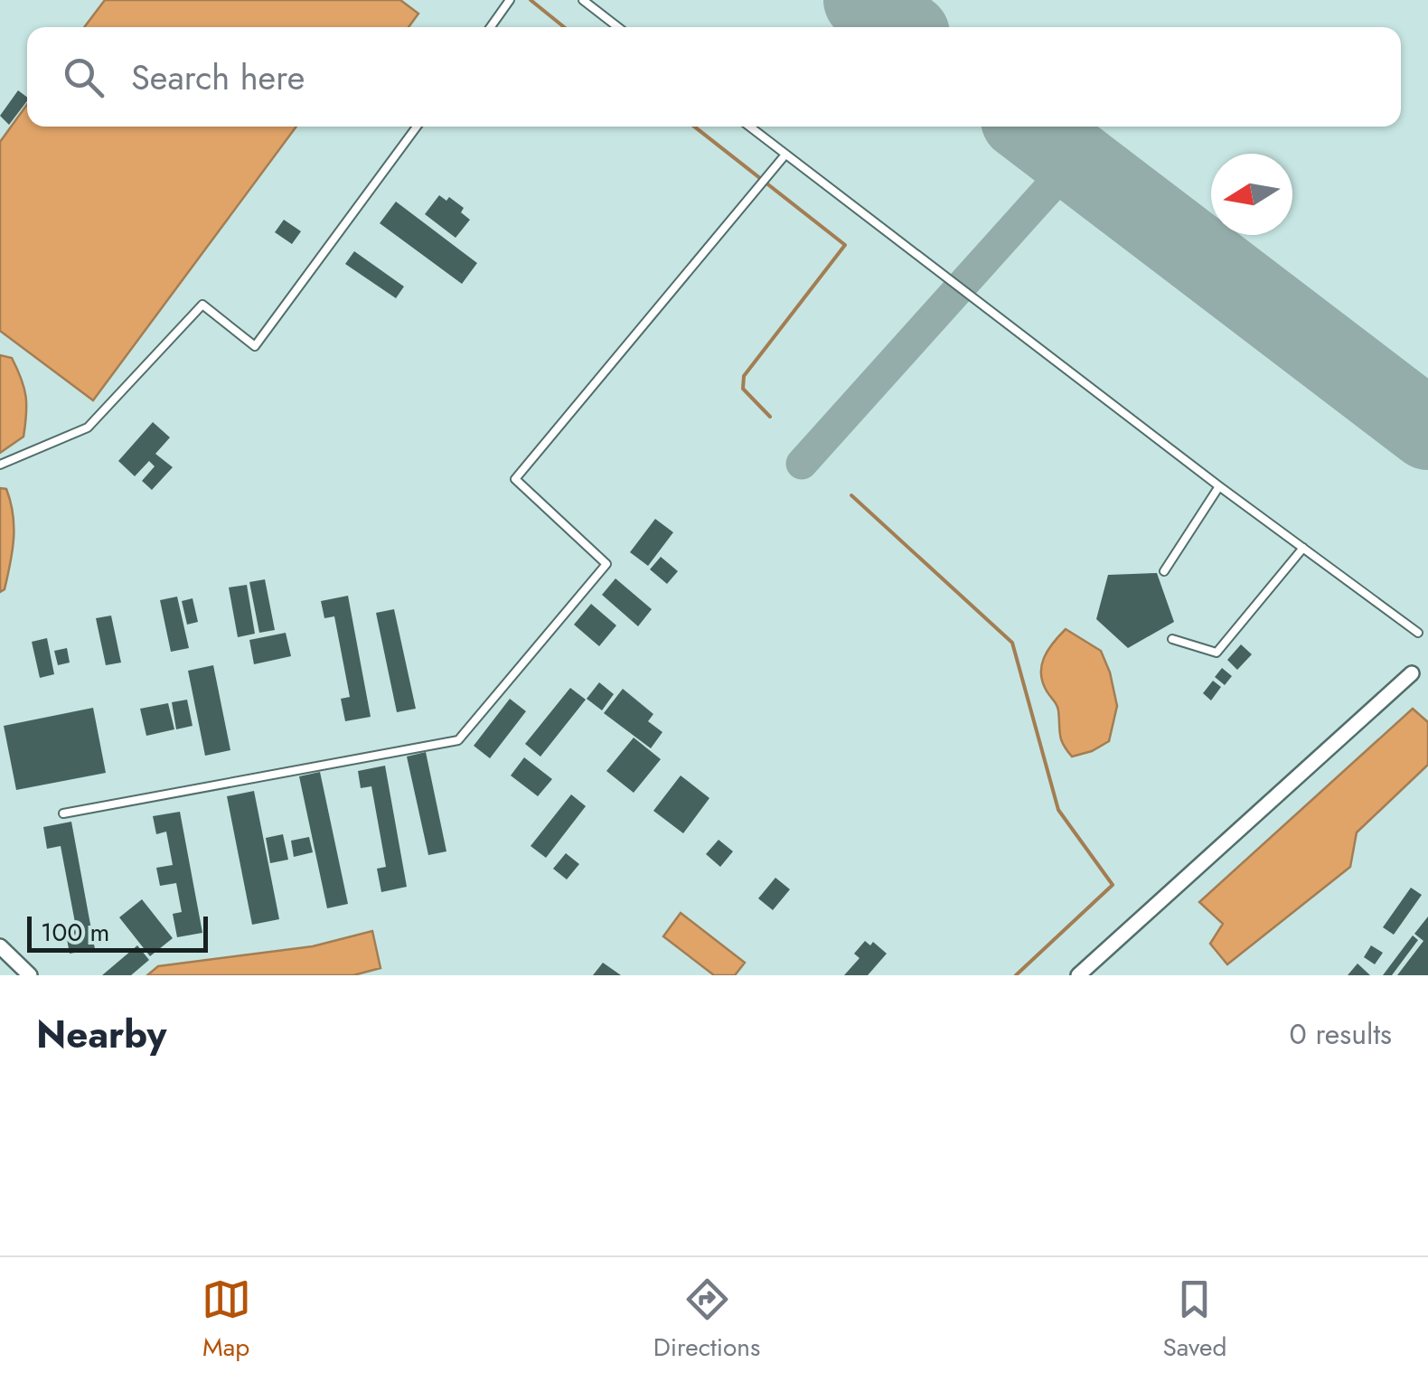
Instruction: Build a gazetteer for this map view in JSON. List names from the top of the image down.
{
  "scale_bar": "100 m",
  "north": "left",
  "page": {
    "search": "Search here",
    "scale": "100 m",
    "heading": ["Nearby", "0 results"],
    "nav": ["Map", "Directions", "Saved"]
  }
}
